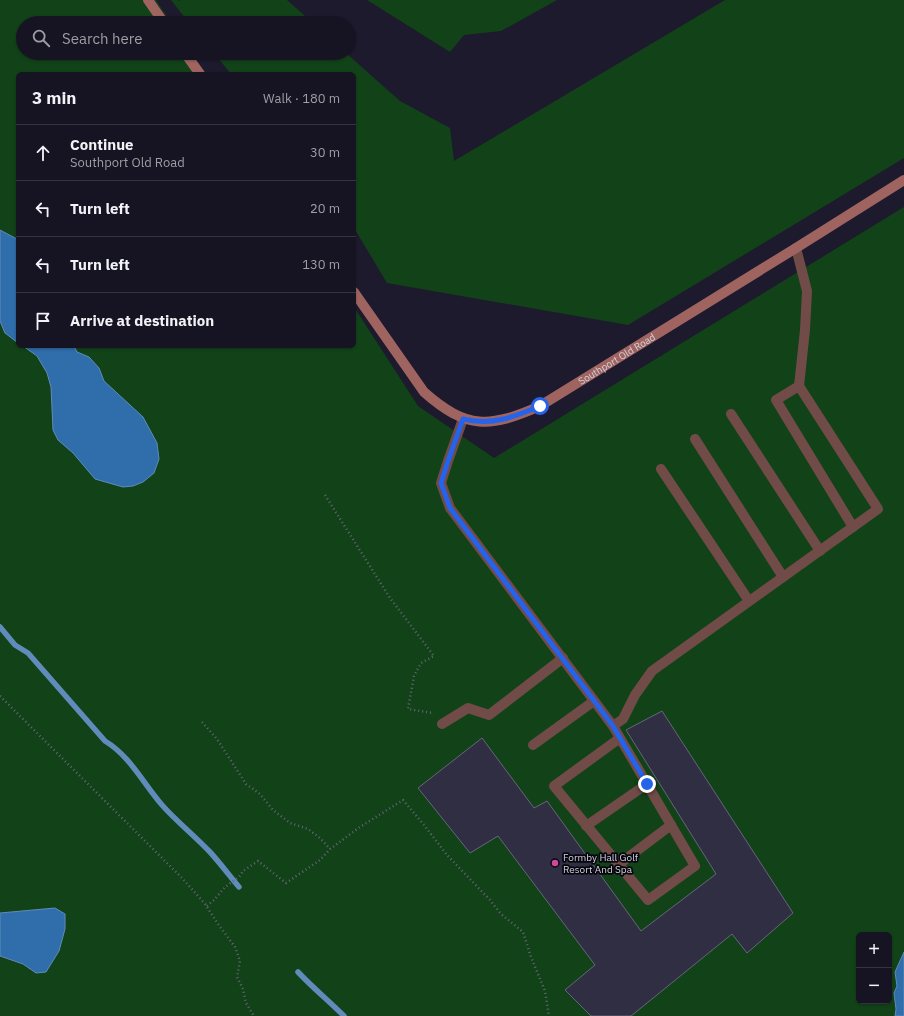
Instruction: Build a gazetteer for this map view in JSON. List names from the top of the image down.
{
  "streets": {
    "street": ["Southport Old Road"]
  },
  "places": ["Formby Hall Golf Resort And Spa"],
  "page": {
    "search": "Search here",
    "heading": ["3 min", "Walk · 180 m"],
    "list": [
      ["Continue", "Southport Old Road", "30 m"],
      ["Turn left", "20 m"],
      ["Turn left", "130 m"],
      "Arrive at destination"
    ],
    "map_buttons": ["+", "−"]
  }
}
